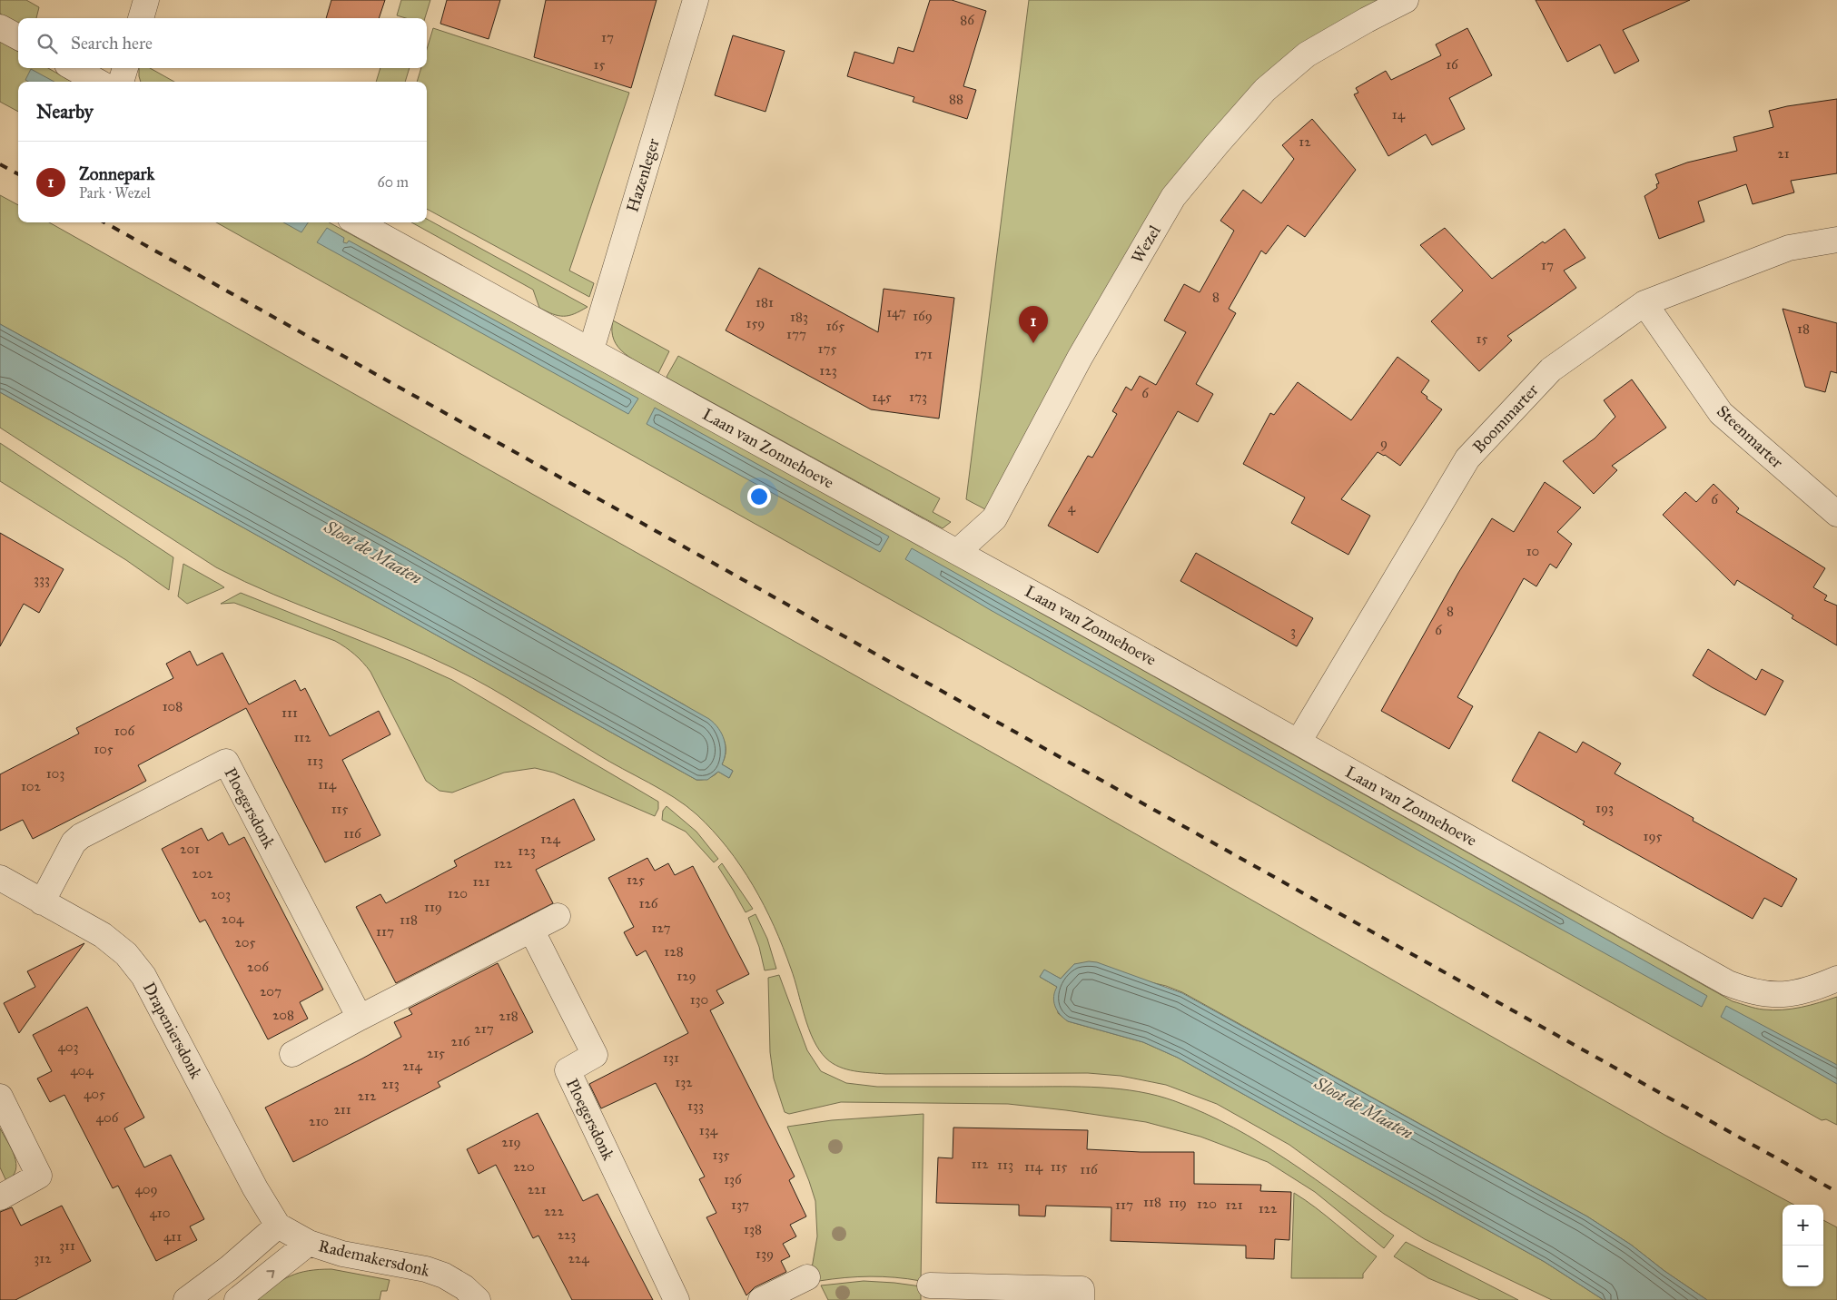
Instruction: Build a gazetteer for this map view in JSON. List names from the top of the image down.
{
  "streets": {
    "street": [
      "Hazenleger",
      "Wezel",
      "Boommarter",
      "Steenmarter",
      "Laan van Zonnehoeve",
      "Ploegersdonk",
      "Drapeniersdonk",
      "Rademakersdonk"
    ]
  },
  "crossings": [
    ["Hazenleger", "Laan van Zonnehoeve"],
    ["Wezel", "Laan van Zonnehoeve"],
    ["Boommarter", "Steenmarter"],
    ["Boommarter", "Laan van Zonnehoeve"],
    ["Ploegersdonk", "Drapeniersdonk"],
    ["Drapeniersdonk", "Rademakersdonk"]
  ],
  "water": ["Sloot de Maaten"],
  "house_numbers": [
    "86",
    "17",
    "15",
    "16",
    "88",
    "14",
    "12",
    "21",
    "17",
    "8",
    "181",
    "147",
    "169",
    "183",
    "159",
    "165",
    "18",
    "177",
    "15",
    "175",
    "171",
    "123",
    "6",
    "145",
    "173",
    "9",
    "6",
    "4",
    "10",
    "333",
    "8",
    "6",
    "3",
    "108",
    "111",
    "106",
    "112",
    "105",
    "113",
    "103",
    "114",
    "102",
    "193",
    "115",
    "116",
    "195",
    "124",
    "201",
    "123",
    "122",
    "202",
    "125",
    "121",
    "120",
    "203",
    "126",
    "119",
    "204",
    "118",
    "127",
    "117",
    "205",
    "128",
    "206",
    "129",
    "207",
    "130",
    "208",
    "218",
    "217",
    "216",
    "403",
    "215",
    "131",
    "214",
    "404",
    "132",
    "213",
    "405",
    "212",
    "133",
    "211",
    "406",
    "210",
    "134",
    "219",
    "135",
    "112",
    "113",
    "220",
    "114",
    "115",
    "116",
    "136",
    "409",
    "221",
    "118",
    "119",
    "120",
    "137",
    "117",
    "121",
    "122",
    "222",
    "410",
    "138",
    "223",
    "411",
    "311",
    "139",
    "312",
    "224"
  ],
  "page": {
    "search": "Search here",
    "heading": "Nearby",
    "list": [
      {
        "mark": "1",
        "name": "Zonnepark",
        "note": "Park · Wezel",
        "value": "60 m"
      }
    ],
    "pins": "1",
    "map_buttons": ["+", "−"]
  }
}
